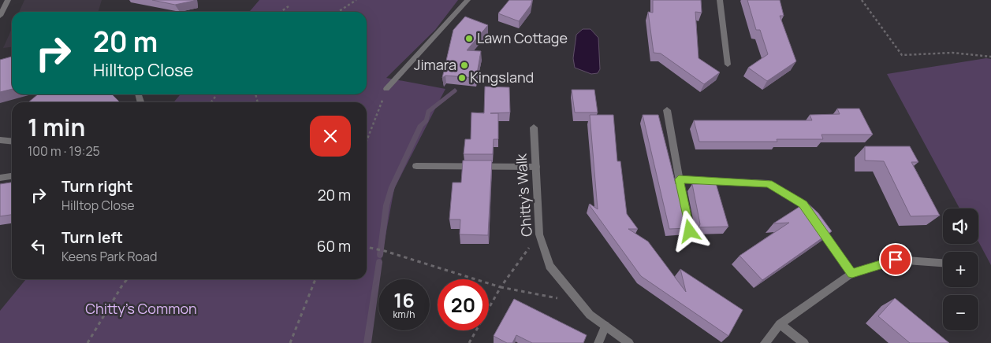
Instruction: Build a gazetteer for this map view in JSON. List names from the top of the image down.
{
  "streets": {
    "street": ["Chitty's Walk"]
  },
  "parks": ["Chitty's Common"],
  "places": ["Lawn Cottage", "Jimara", "Kingsland"],
  "page": {
    "turn": ["20 m", "Hilltop Close"],
    "heading": ["1 min", "100 m · 19:25"],
    "list": [
      {
        "name": "Turn right",
        "note": "Hilltop Close",
        "value": "20 m"
      },
      {
        "name": "Turn left",
        "note": "Keens Park Road",
        "value": "60 m"
      }
    ],
    "map_buttons": ["+", "−"],
    "speed": "16 km/h",
    "limit": "20"
  }
}
